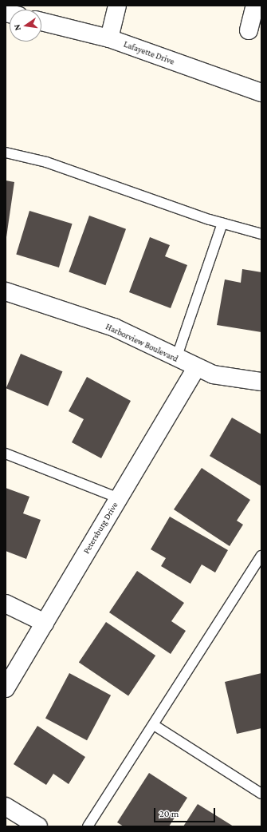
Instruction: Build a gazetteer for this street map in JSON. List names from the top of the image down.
{
  "streets": {
    "street": ["Lafayette Drive", "Harborview Boulevard", "Petersburg Drive"]
  },
  "crossings": [
    ["Harborview Boulevard", "Petersburg Drive"]
  ],
  "scale_bar": "20 m",
  "north": "left"
}
